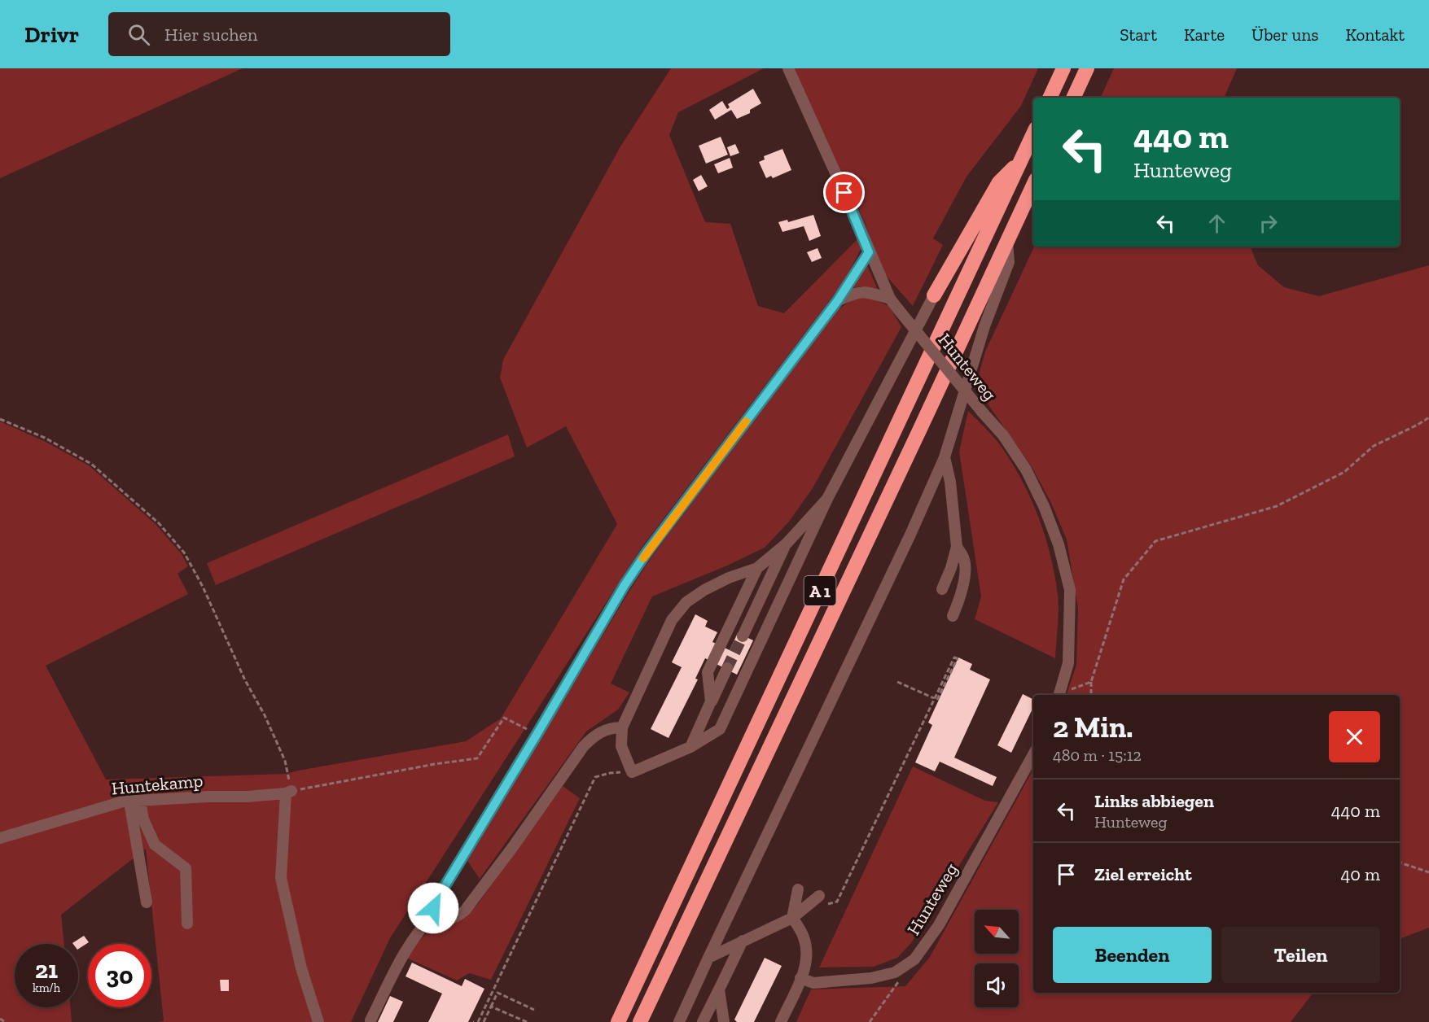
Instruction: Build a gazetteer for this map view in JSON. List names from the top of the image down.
{
  "streets": {
    "highway": ["A 1"],
    "street": ["Hunteweg", "Huntekamp"]
  },
  "north": "top left",
  "page": {
    "header": "Drivr",
    "search": "Hier suchen",
    "nav": [
      "Start",
      "Karte",
      "Über uns",
      "Kontakt"
    ],
    "turn": ["440 m", "Hunteweg"],
    "heading": ["2 Min.", "480 m · 15:12"],
    "list": [
      {
        "name": "Links abbiegen",
        "note": "Hunteweg",
        "value": "440 m"
      },
      {
        "name": "Ziel erreicht",
        "value": "40 m"
      }
    ],
    "buttons": ["Beenden", "Teilen"],
    "speed": "21 km/h",
    "limit": "30"
  }
}
